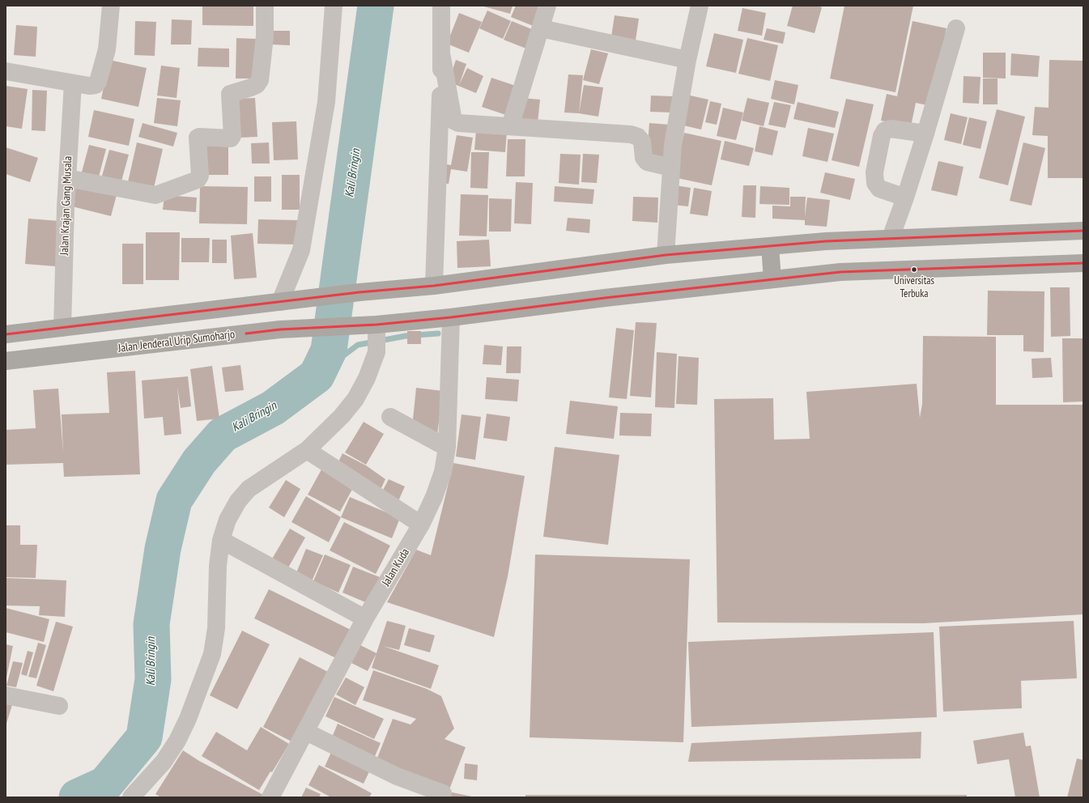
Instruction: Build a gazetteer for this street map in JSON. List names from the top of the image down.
{
  "streets": {
    "highway": ["Jalan Jenderal Urip Sumoharjo"],
    "street": ["Jalan Krajan Gang Musala", "Jalan Kuda"]
  },
  "crossings": [
    ["Jalan Jenderal Urip Sumoharjo", "Jalan Kuda"]
  ],
  "water": ["Kali Bringin"],
  "places": ["Universitas Terbuka"]
}
